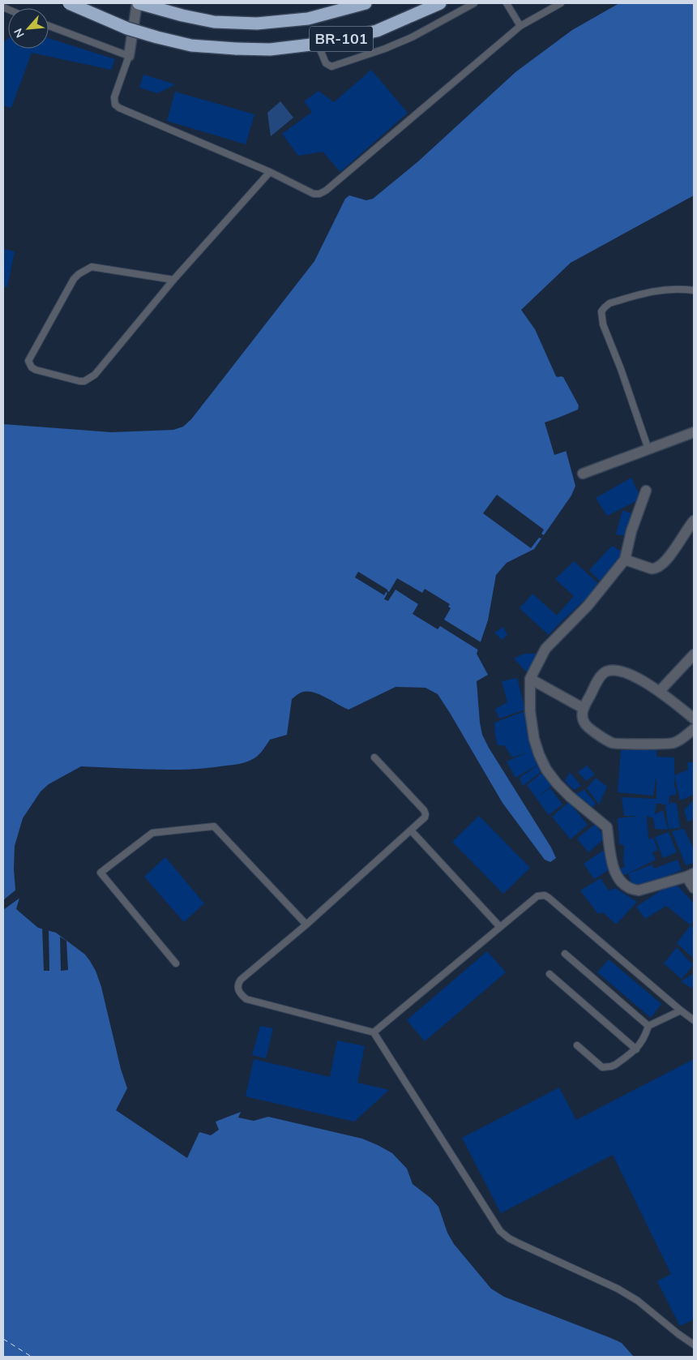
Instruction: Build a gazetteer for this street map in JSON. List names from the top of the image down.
{
  "streets": {
    "highway": ["BR-101"]
  },
  "north": "bottom left"
}
